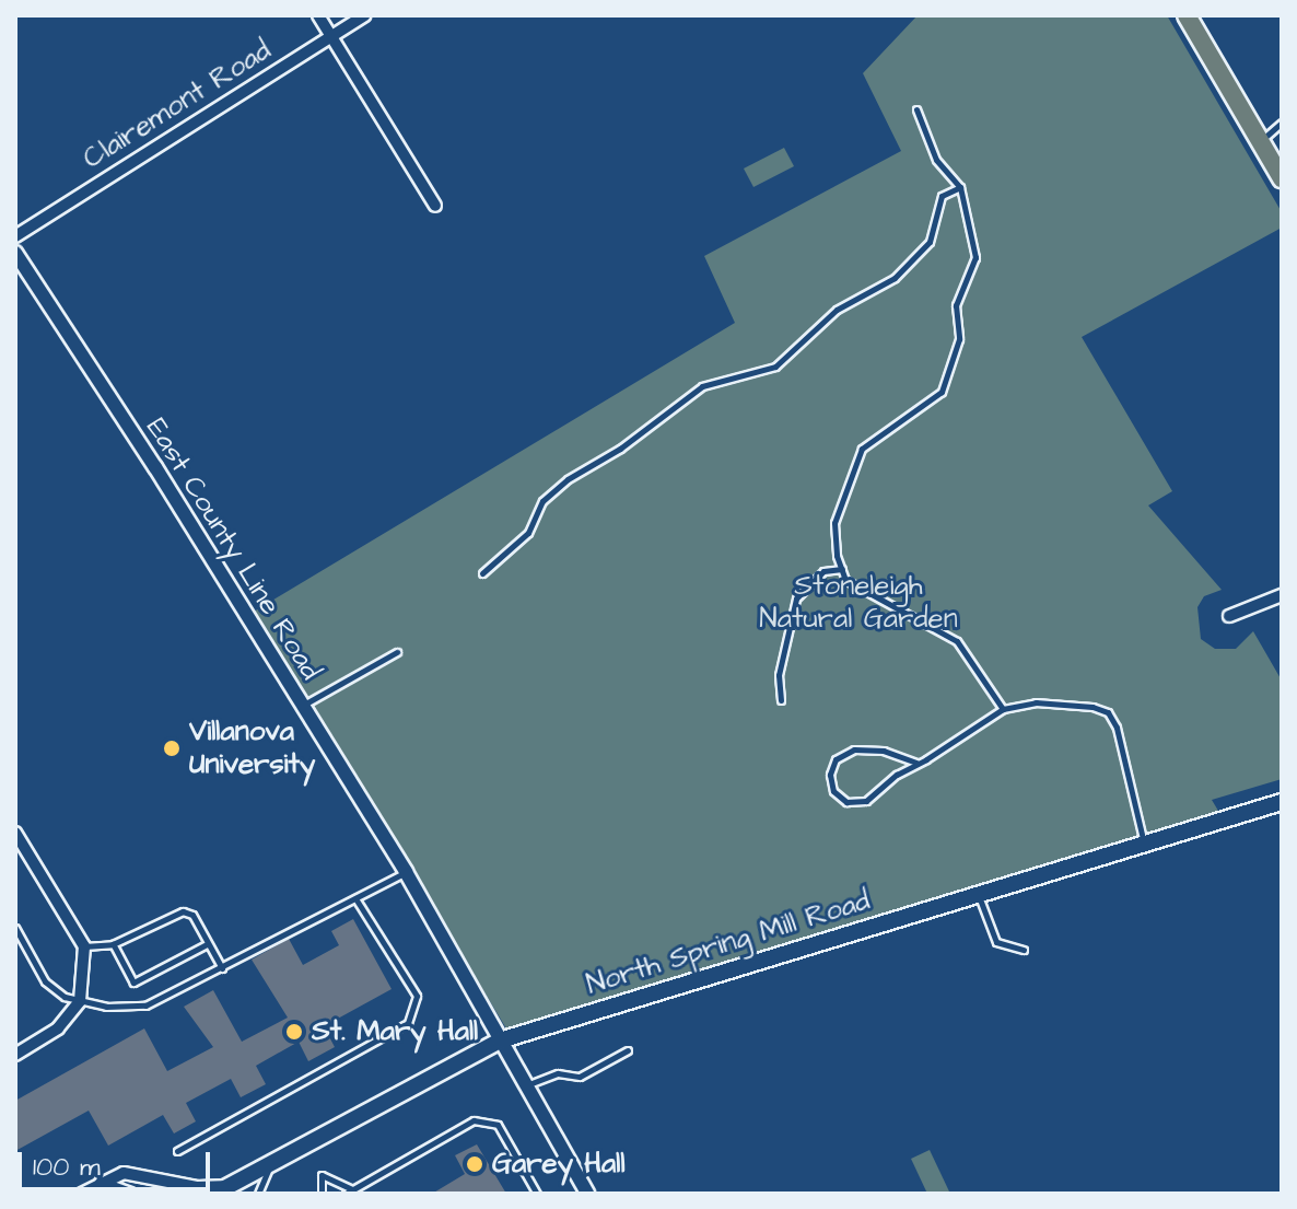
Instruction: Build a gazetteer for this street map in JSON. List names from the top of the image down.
{
  "streets": {
    "main road": ["North Spring Mill Road"],
    "street": ["Clairemont Road", "East County Line Road"]
  },
  "crossings": [
    ["East County Line Road", "North Spring Mill Road"]
  ],
  "parks": ["Stoneleigh Natural Garden"],
  "places": ["Villanova University", "St. Mary Hall", "Garey Hall"],
  "scale_bar": "100 m"
}
